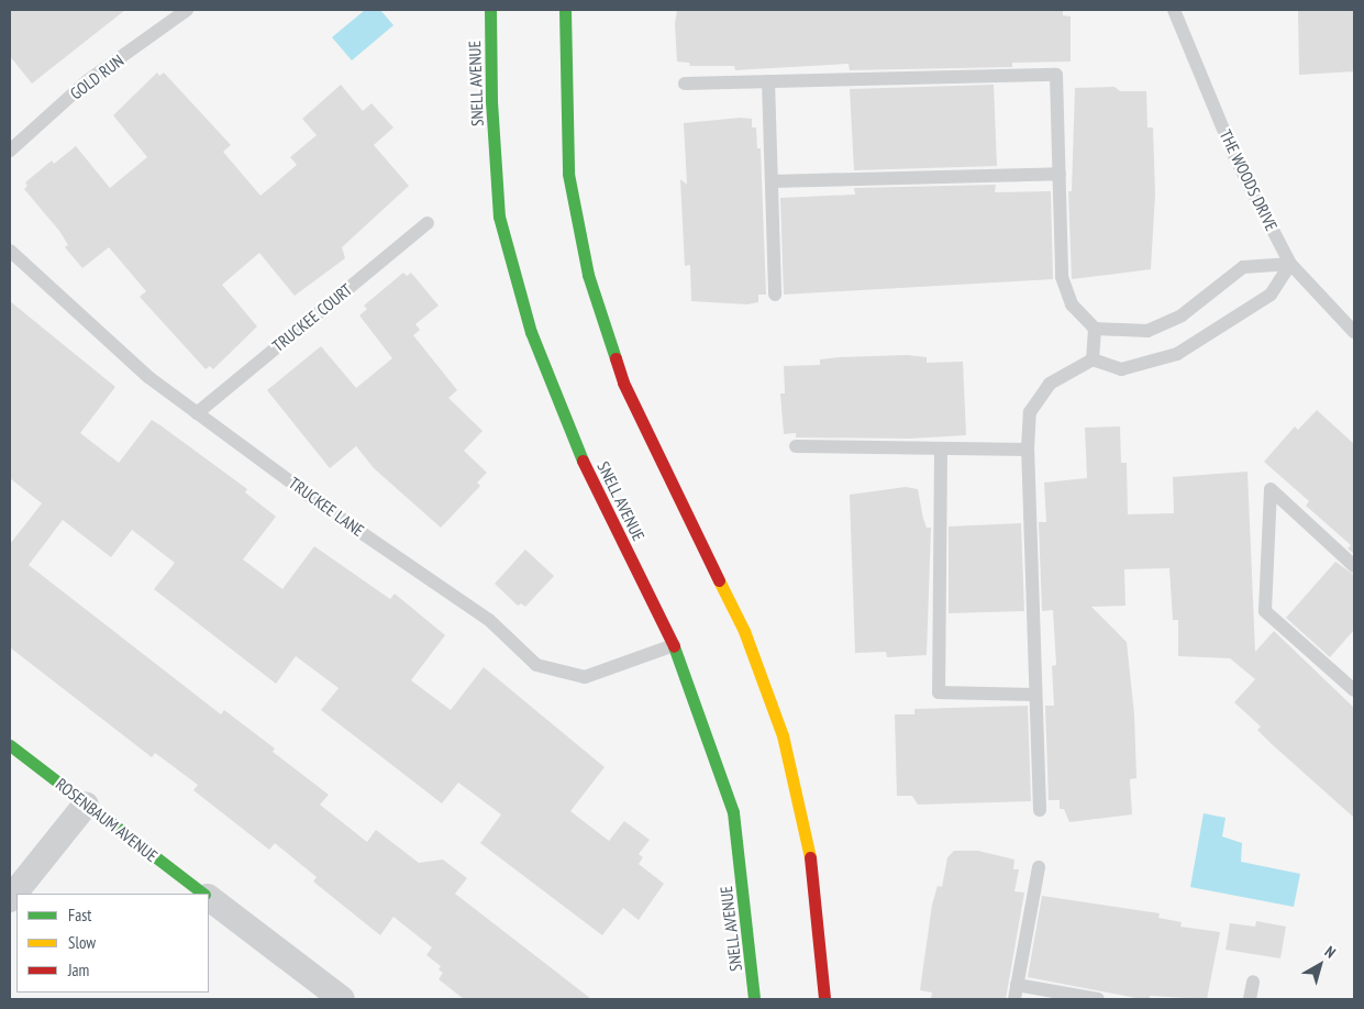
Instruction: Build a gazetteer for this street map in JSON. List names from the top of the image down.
{
  "streets": {
    "main road": ["SNELL AVENUE", "ROSENBAUM AVENUE"],
    "lane": [
      "GOLD RUN",
      "THE WOODS DRIVE",
      "TRUCKEE COURT",
      "TRUCKEE LANE"
    ]
  },
  "crossings": [
    ["SNELL AVENUE", "TRUCKEE LANE"],
    ["TRUCKEE COURT", "TRUCKEE LANE"]
  ],
  "legend": ["Fast", "Slow", "Jam"],
  "north": "top right"
}
